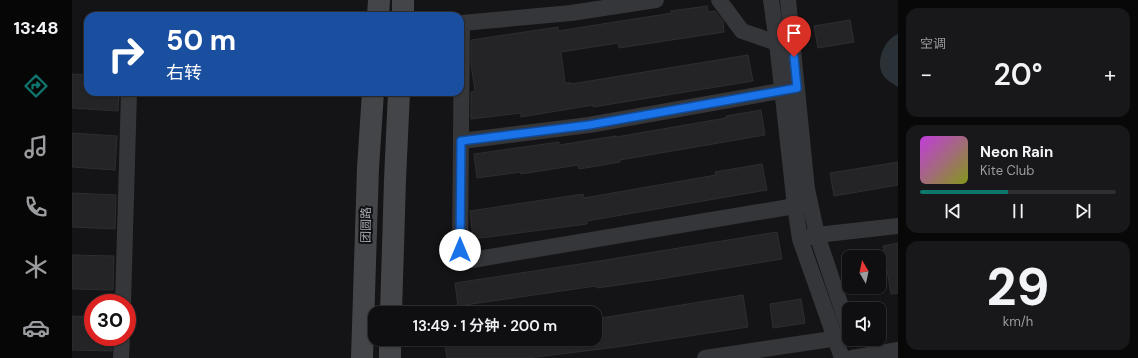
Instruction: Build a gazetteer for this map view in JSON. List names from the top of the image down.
{
  "streets": {
    "street": ["团圆路"]
  },
  "north": "top",
  "page": {
    "tabs": "13:48",
    "tile": [
      "空调",
      ["29", "km/h"]
    ],
    "turn": ["50 m", "右转"],
    "heat": ["−", "20°", "+"],
    "song": ["Neon Rain", "Kite Club"],
    "limit": "30",
    "trip": "13:49 · 1 分钟 · 200 m"
  }
}
